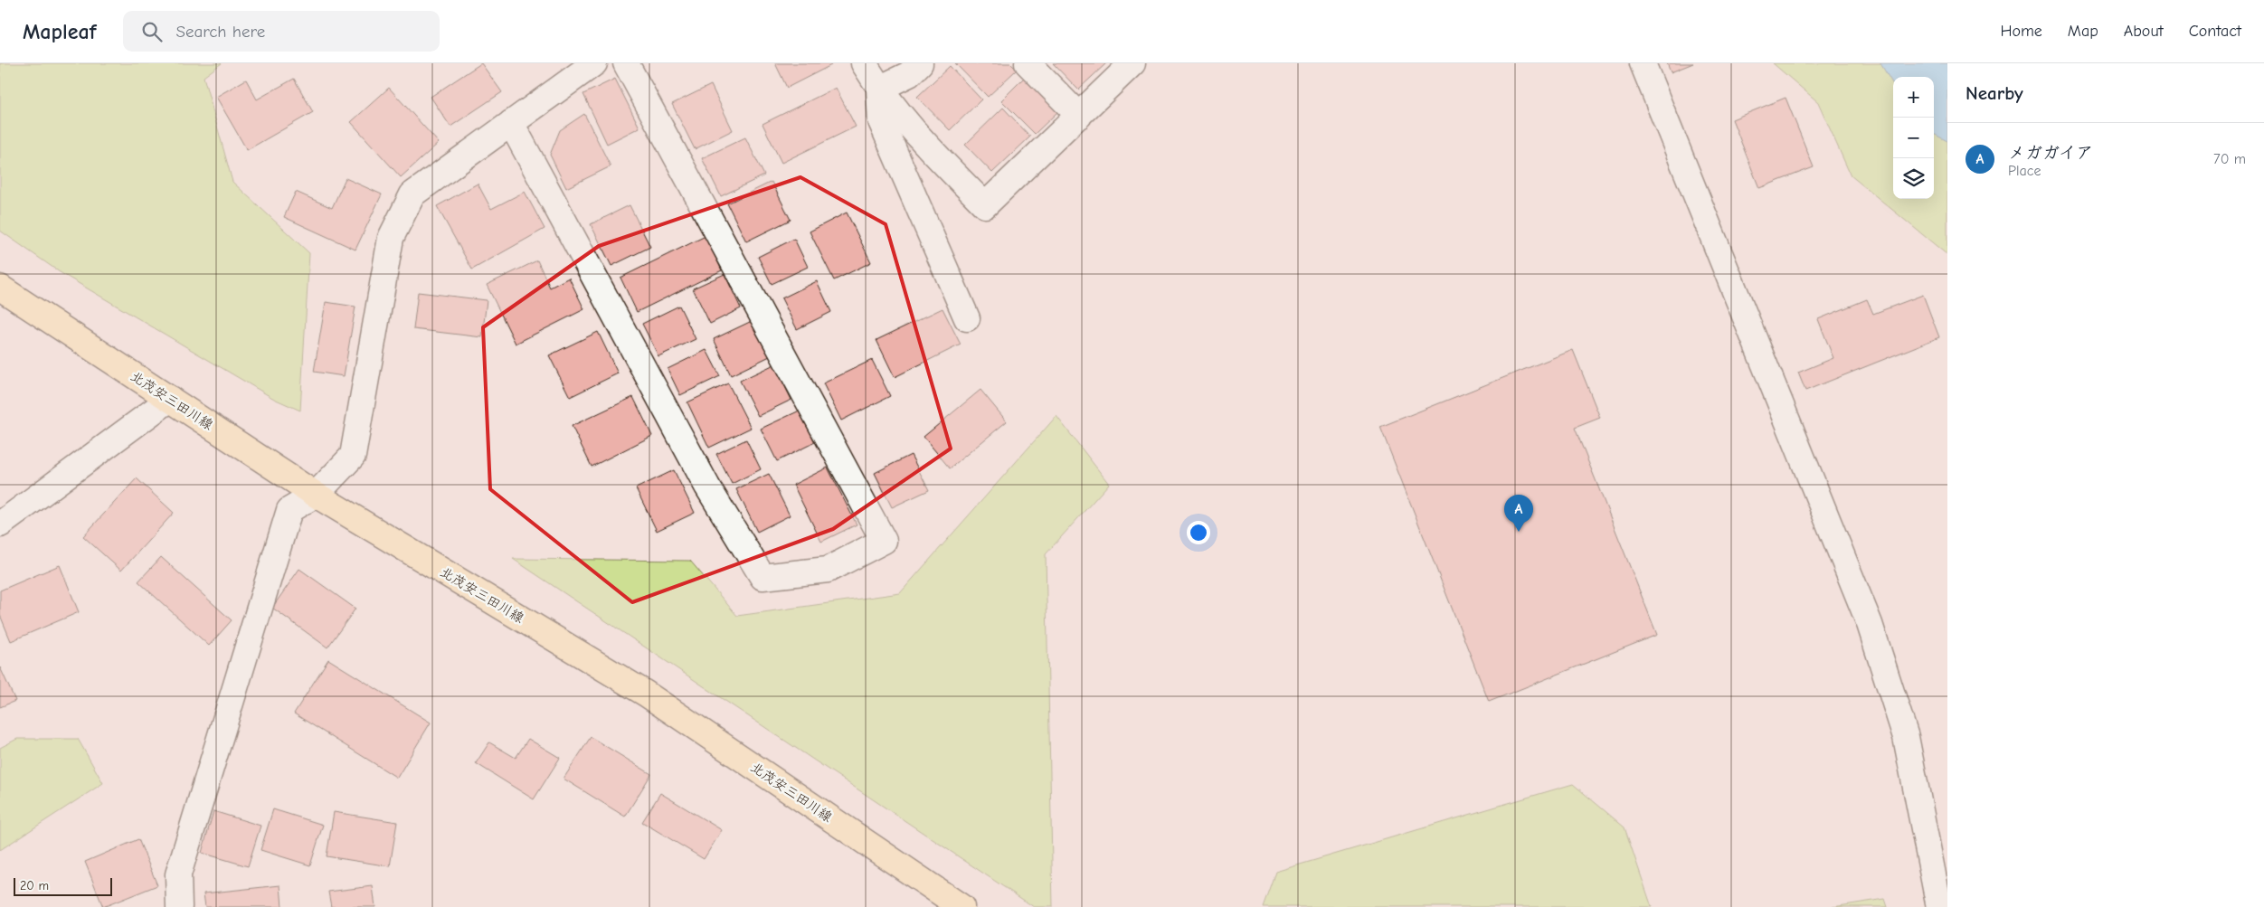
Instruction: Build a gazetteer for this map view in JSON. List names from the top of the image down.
{
  "streets": {
    "main road": ["北茂安三田川線"]
  },
  "scale_bar": "20 m",
  "page": {
    "header": "Mapleaf",
    "search": "Search here",
    "nav": [
      "Home",
      "Map",
      "About",
      "Contact"
    ],
    "heading": "Nearby",
    "map_buttons": ["+", "−"],
    "list": [
      {
        "mark": "A",
        "name": "メガガイア",
        "note": "Place",
        "value": "70 m"
      }
    ],
    "pins": "A",
    "scale": "20 m"
  }
}
